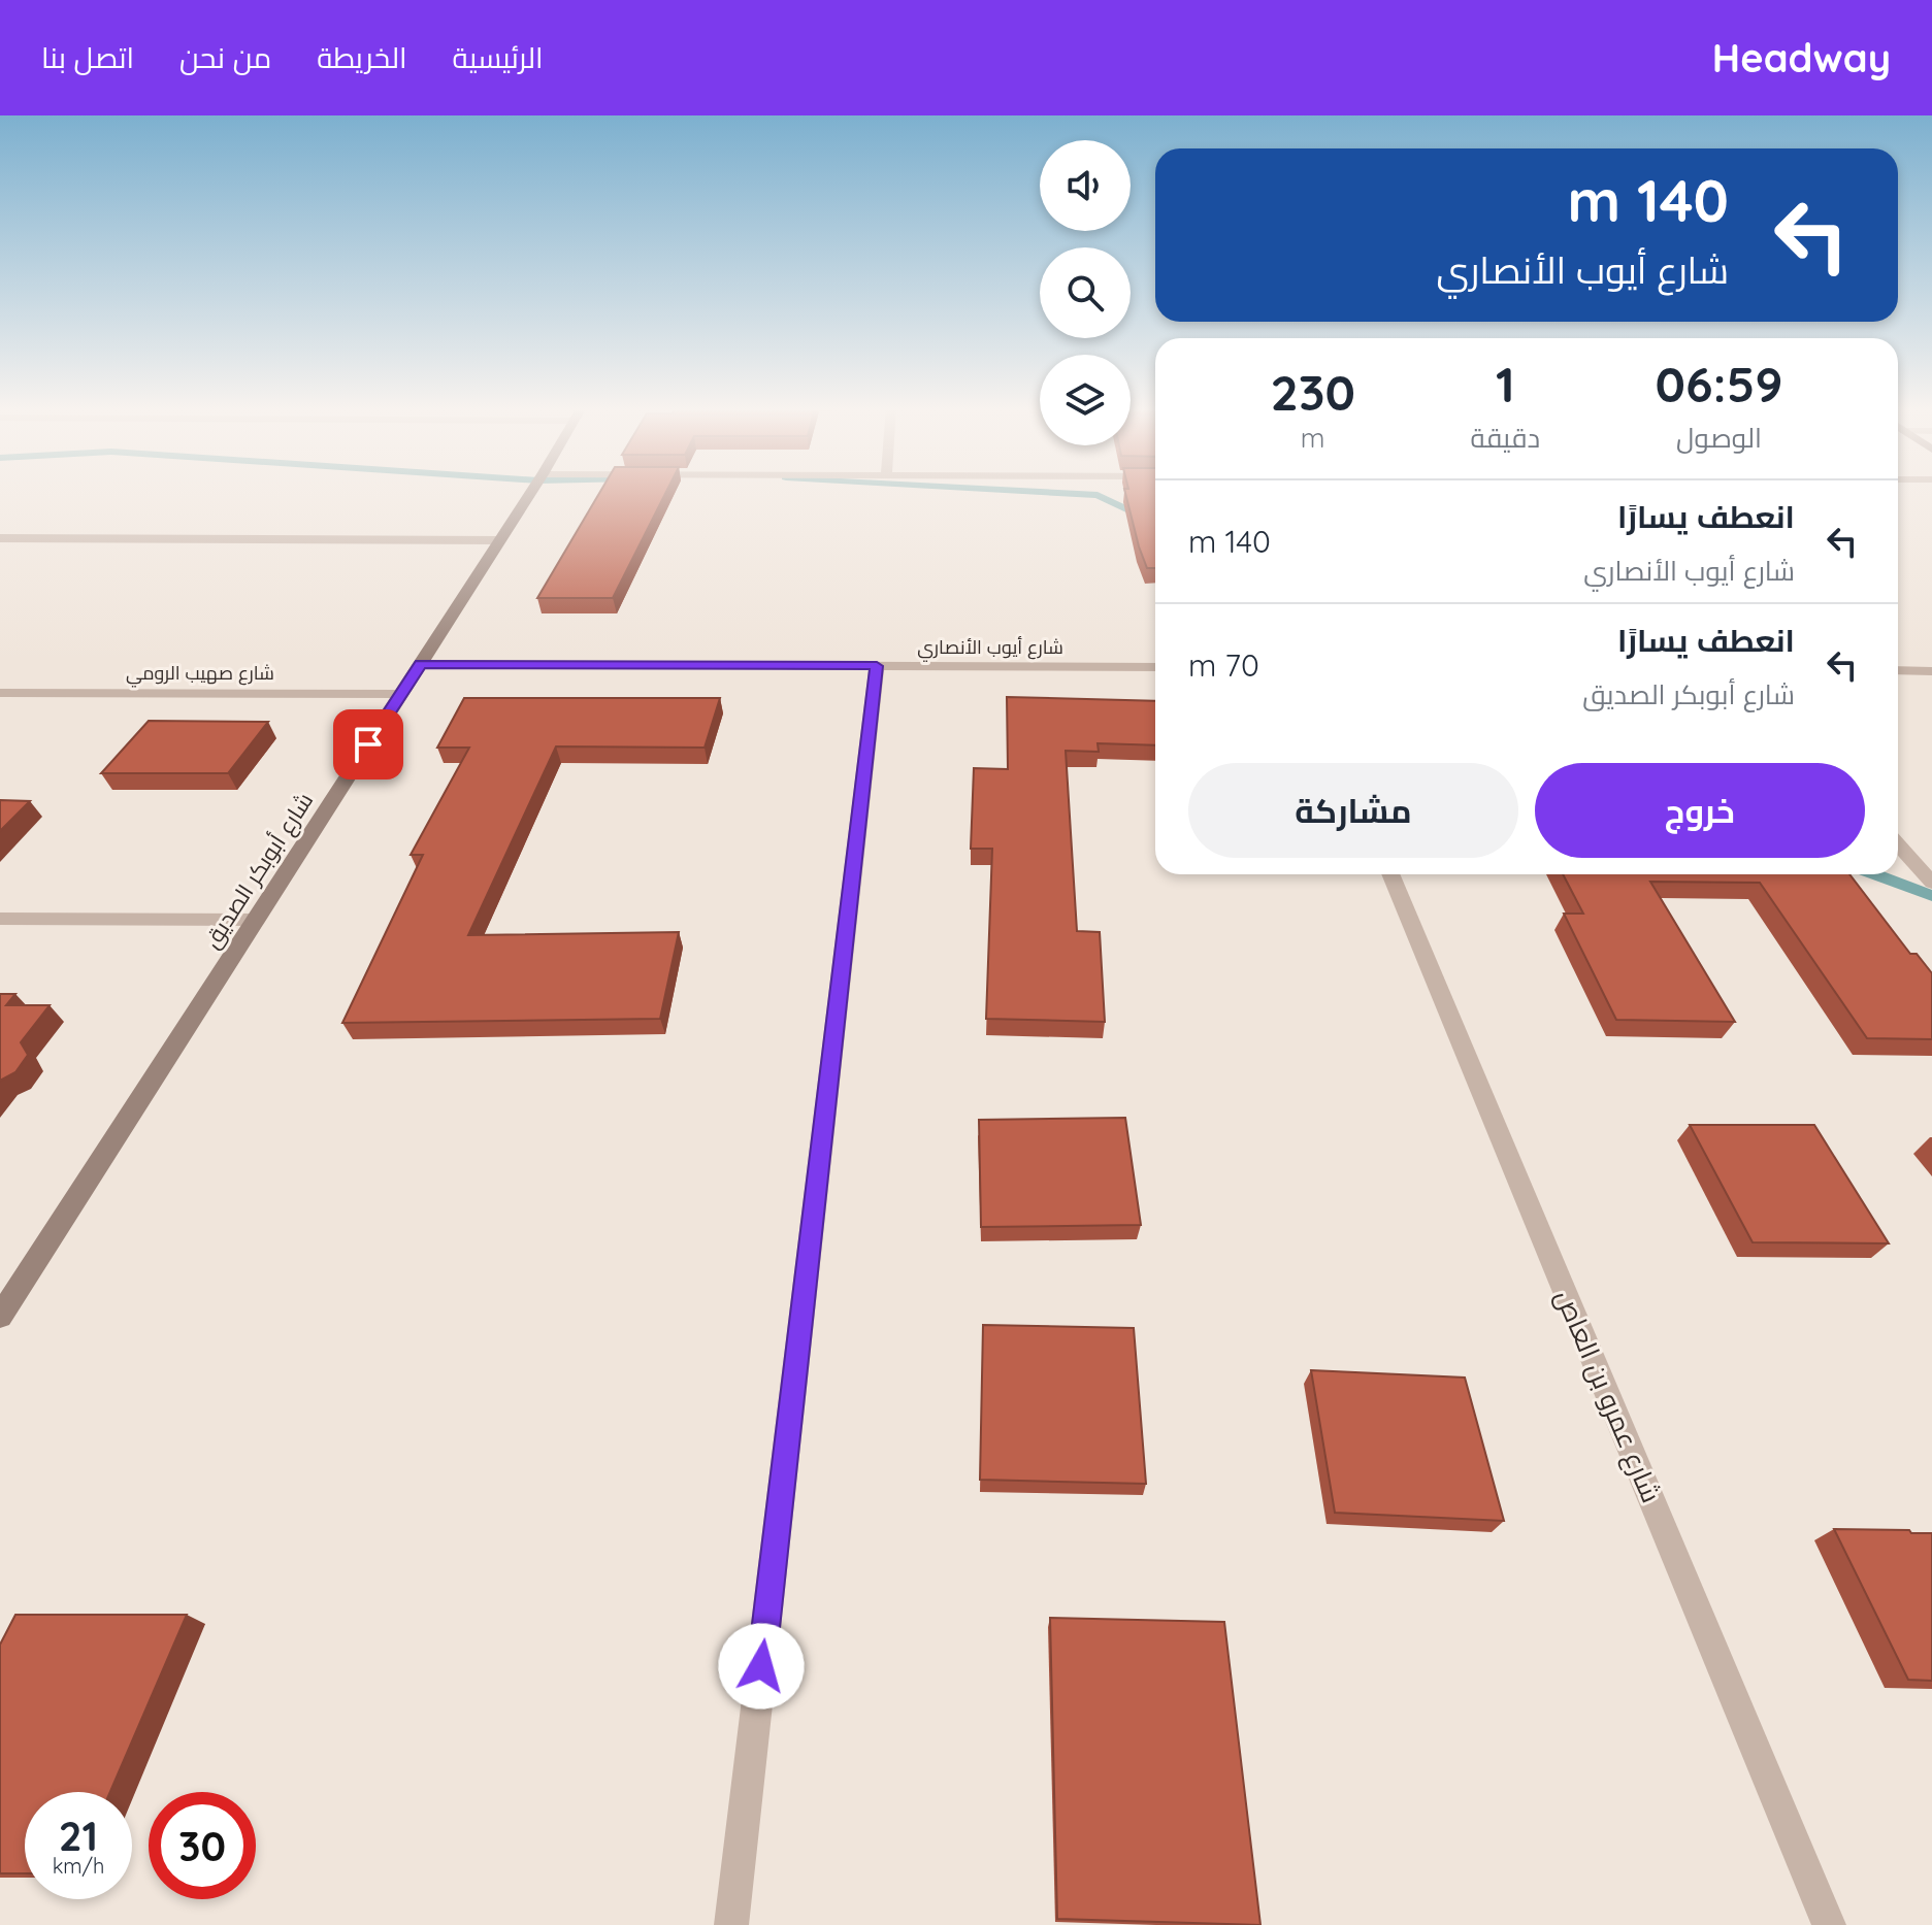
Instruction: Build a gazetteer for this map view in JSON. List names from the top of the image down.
{
  "streets": {
    "street": [
      "شارع أيوب الأنصاري",
      "شارع صهيب الرومي",
      "شارع أبوبكر الصديق",
      "شارع عمرو بن العاص"
    ]
  },
  "crossings": [
    ["شارع أيوب الأنصاري", "شارع أبوبكر الصديق"],
    ["شارع صهيب الرومي", "شارع أبوبكر الصديق"]
  ],
  "page": {
    "header": "Headway",
    "nav": [
      "الرئيسية",
      "الخريطة",
      "من نحن",
      "اتصل بنا"
    ],
    "turn": ["140 m", "شارع أيوب الأنصاري"],
    "eta": [
      "06:59",
      "الوصول",
      "1",
      "دقيقة",
      "230",
      "m"
    ],
    "list": [
      {
        "name": "انعطف يسارًا",
        "note": "شارع أيوب الأنصاري",
        "value": "140 m"
      },
      {
        "name": "انعطف يسارًا",
        "note": "شارع أبوبكر الصديق",
        "value": "70 m"
      }
    ],
    "buttons": ["خروج", "مشاركة"],
    "speed": "21 km/h",
    "limit": "30"
  }
}
